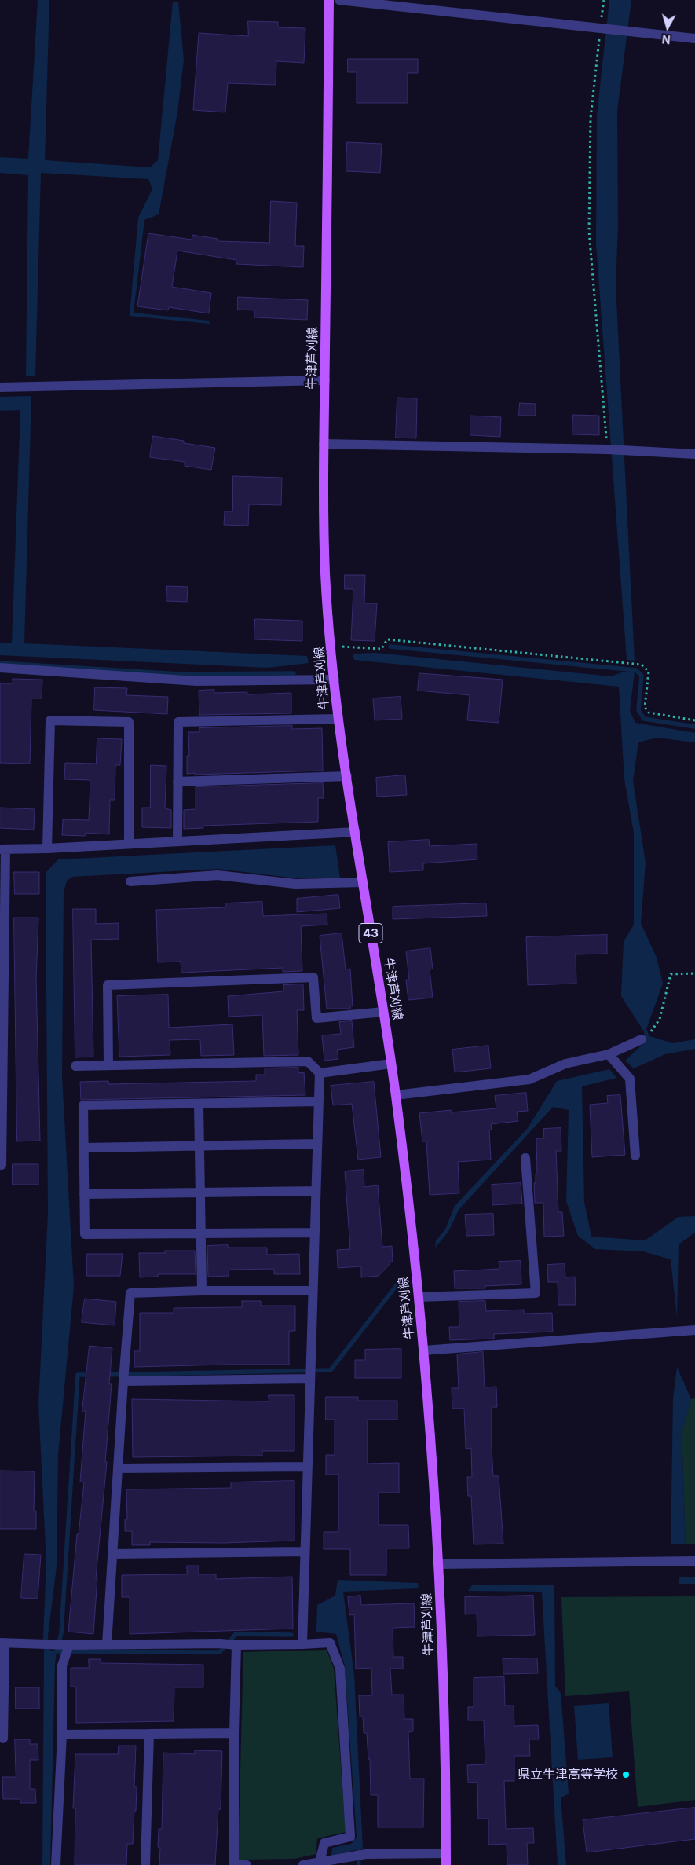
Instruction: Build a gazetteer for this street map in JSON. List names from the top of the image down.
{
  "streets": {
    "main road": ["牛津芦刈線", "43"]
  },
  "places": ["県立牛津高等学校"],
  "north": "bottom"
}
